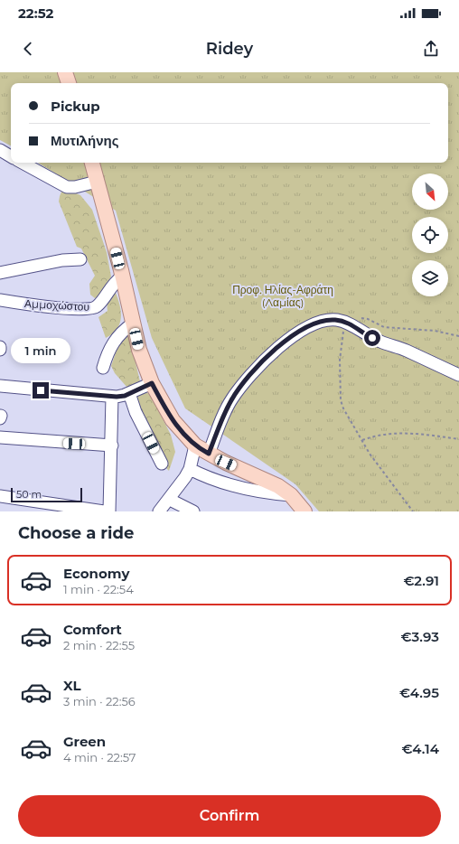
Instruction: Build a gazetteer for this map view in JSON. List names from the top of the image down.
{
  "streets": {
    "street": ["Αμμοχώστου"]
  },
  "parks": ["Προφ. Ηλίας-Αφράτη (Λαμίας)"],
  "scale_bar": "50 m",
  "north": "bottom right",
  "page": {
    "status": "22:52",
    "header": "Ridey",
    "banner": ["Pickup", "Μυτιλήνης"],
    "bubble": "1 min",
    "scale": "50 m",
    "heading": "Choose a ride",
    "list": [
      {
        "name": "Economy",
        "note": "1 min · 22:54",
        "value": "€2.91"
      },
      {
        "name": "Comfort",
        "note": "2 min · 22:55",
        "value": "€3.93"
      },
      {
        "name": "XL",
        "note": "3 min · 22:56",
        "value": "€4.95"
      },
      {
        "name": "Green",
        "note": "4 min · 22:57",
        "value": "€4.14"
      }
    ],
    "buttons": "Confirm"
  }
}
